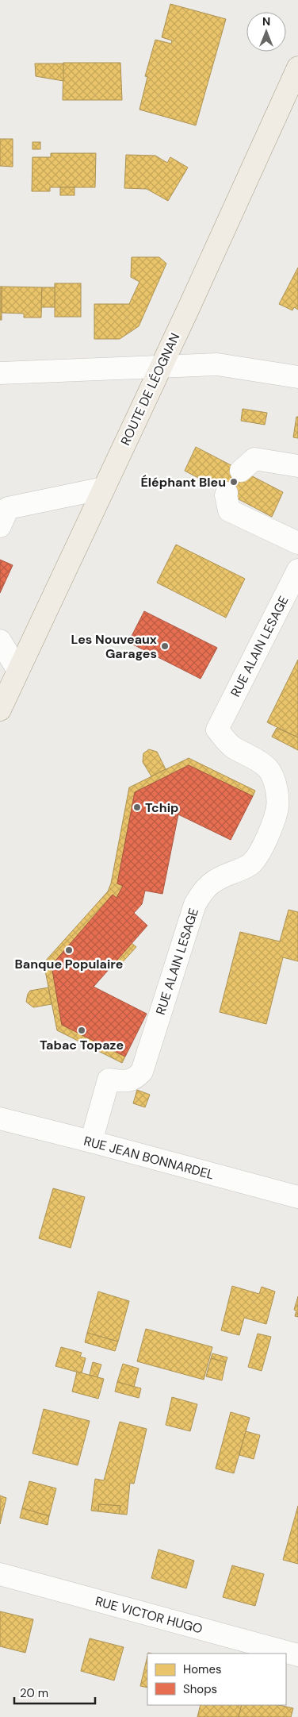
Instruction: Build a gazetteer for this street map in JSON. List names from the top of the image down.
{
  "streets": {
    "main road": ["ROUTE DE LÉOGNAN"],
    "street": ["RUE ALAIN LESAGE", "RUE JEAN BONNARDEL", "RUE VICTOR HUGO"]
  },
  "crossings": [
    ["RUE ALAIN LESAGE", "RUE JEAN BONNARDEL"]
  ],
  "places": [
    "Éléphant Bleu",
    "Les Nouveaux Garages",
    "Tchip",
    "Banque Populaire",
    "Tabac Topaze"
  ],
  "legend": ["Homes", "Shops"],
  "scale_bar": "20 m",
  "north": "top"
}
